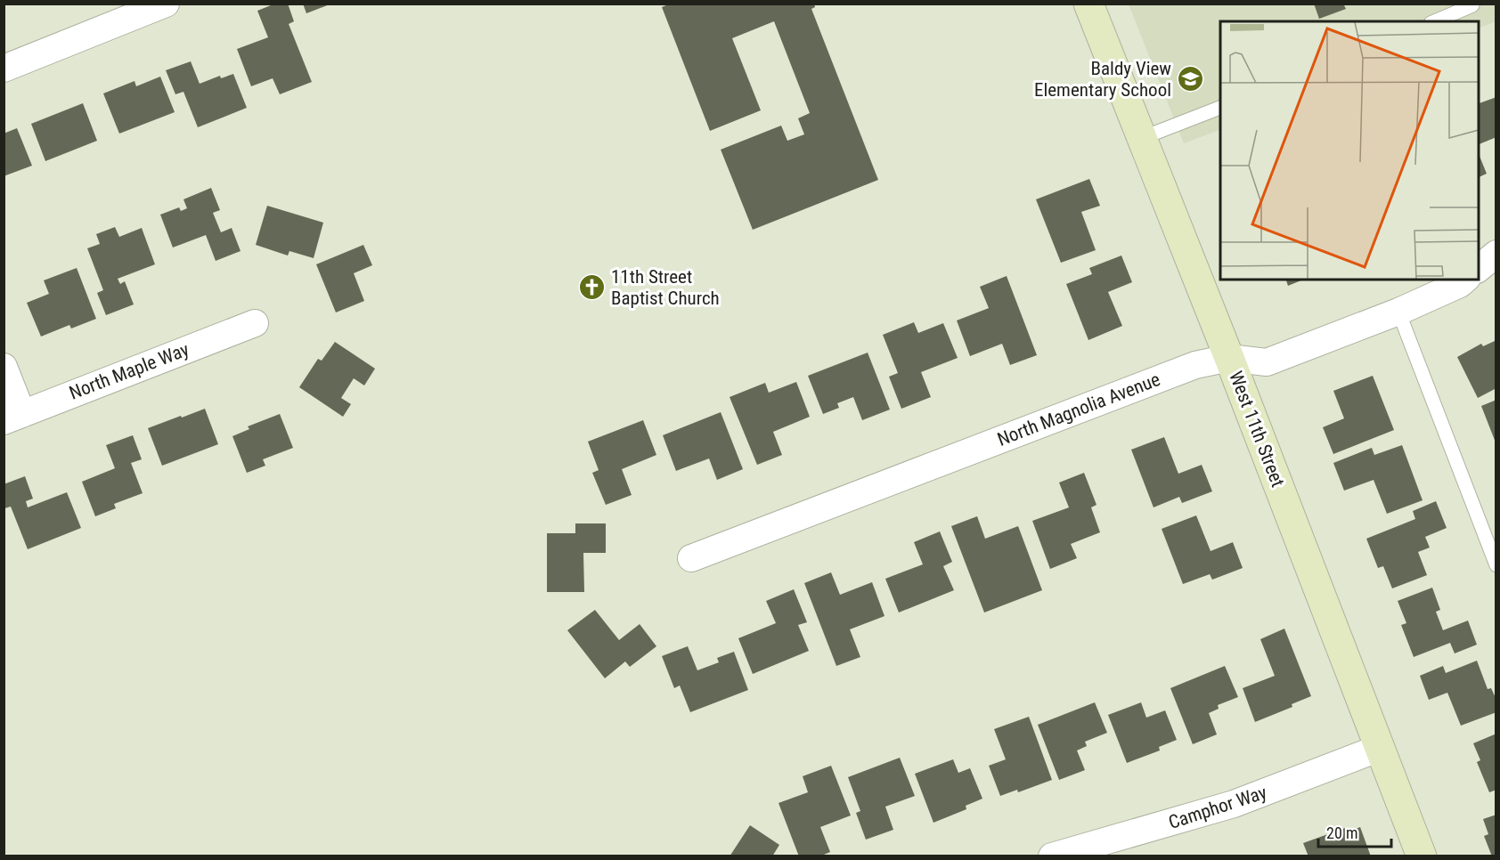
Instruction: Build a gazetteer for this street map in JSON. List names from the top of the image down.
{
  "streets": {
    "street": [
      "North Maple Way",
      "North Magnolia Avenue",
      "West 11th Street",
      "Camphor Way"
    ]
  },
  "crossings": [
    ["North Magnolia Avenue", "West 11th Street"],
    ["West 11th Street", "Camphor Way"]
  ],
  "places": {
    "school or university": ["Baldy View Elementary School"],
    "church": ["11th Street Baptist Church"]
  },
  "scale_bar": "20 m"
}
